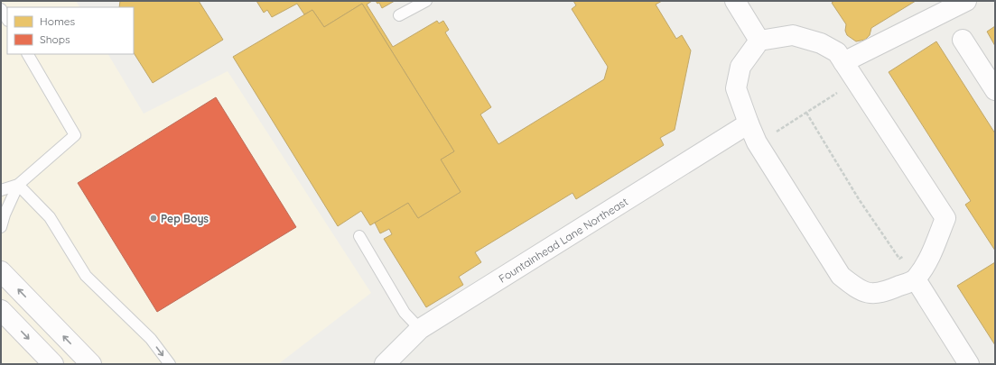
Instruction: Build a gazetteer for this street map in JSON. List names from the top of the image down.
{
  "streets": {
    "street": ["Fountainhead Lane Northeast"]
  },
  "places": ["Pep Boys"],
  "legend": ["Homes", "Shops"]
}
